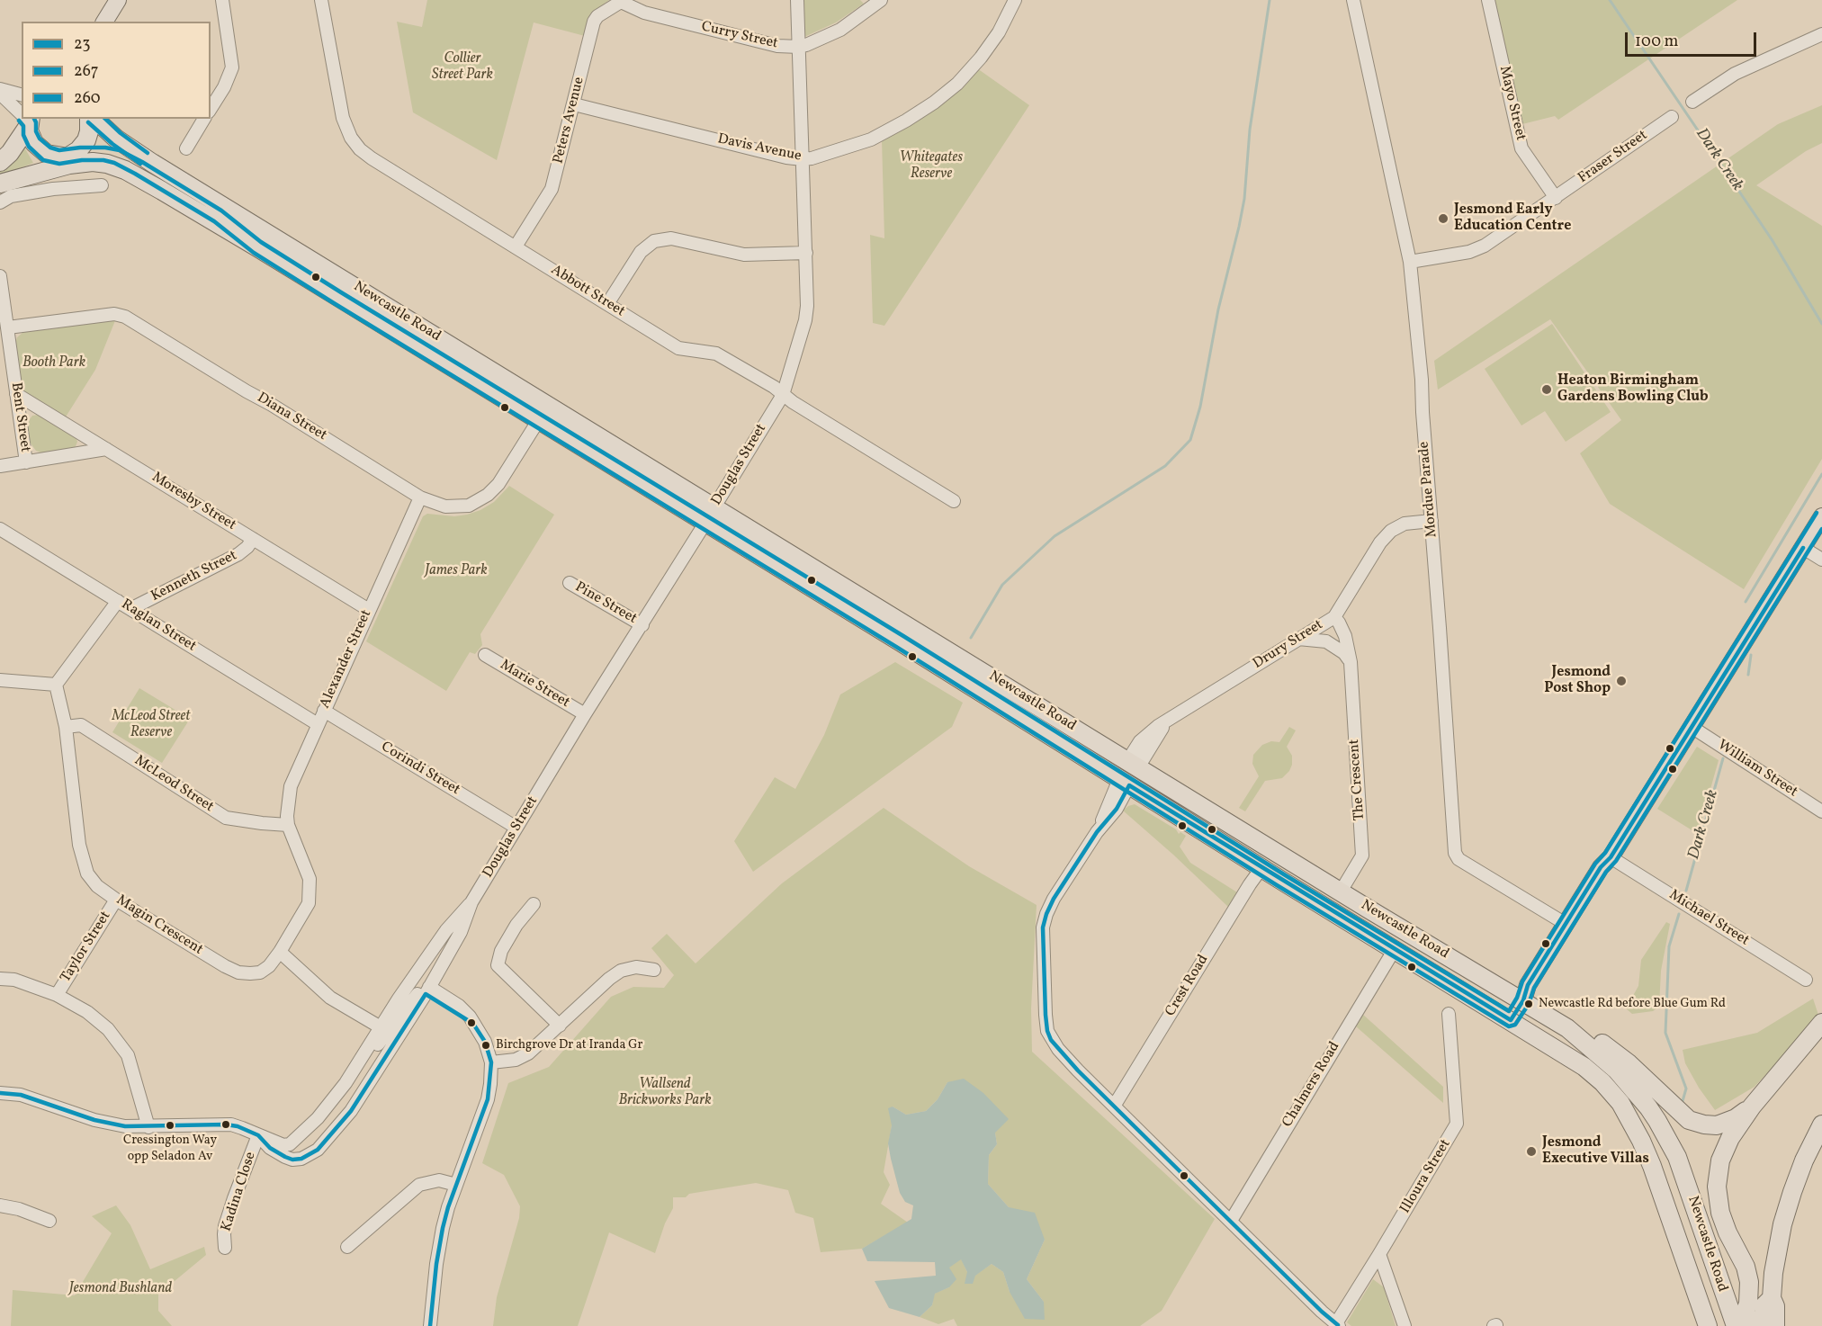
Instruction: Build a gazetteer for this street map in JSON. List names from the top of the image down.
{
  "streets": {
    "highway": ["Newcastle Road"],
    "street": [
      "Curry Street",
      "Mayo Street",
      "Peters Avenue",
      "Davis Avenue",
      "Fraser Street",
      "Abbott Street",
      "Bent Street",
      "Diana Street",
      "Douglas Street",
      "Mordue Parade",
      "Moresby Street",
      "Kenneth Street",
      "Pine Street",
      "Raglan Street",
      "Drury Street",
      "Alexander Street",
      "Marie Street",
      "Corindi Street",
      "William Street",
      "The Crescent",
      "McLeod Street",
      "Michael Street",
      "Magin Crescent",
      "Taylor Street",
      "Crest Road",
      "Chalmers Road",
      "Illoura Street",
      "Kadina Close"
    ]
  },
  "crossings": [
    ["Curry Street", "Peters Avenue"],
    ["Curry Street", "Douglas Street"],
    ["Mayo Street", "Fraser Street"],
    ["Peters Avenue", "Davis Avenue"],
    ["Peters Avenue", "Abbott Street"],
    ["Davis Avenue", "Douglas Street"],
    ["Fraser Street", "Mordue Parade"],
    ["Abbott Street", "Douglas Street"],
    ["Newcastle Road", "Diana Street"],
    ["Newcastle Road", "Douglas Street"],
    ["Newcastle Road", "Drury Street"],
    ["Newcastle Road", "The Crescent"],
    ["Newcastle Road", "Crest Road"],
    ["Newcastle Road", "Chalmers Road"],
    ["Bent Street", "Diana Street"],
    ["Bent Street", "Moresby Street"],
    ["Diana Street", "Alexander Street"],
    ["Douglas Street", "Pine Street"],
    ["Douglas Street", "Marie Street"],
    ["Douglas Street", "Corindi Street"],
    ["Douglas Street", "Kadina Close"],
    ["Mordue Parade", "Drury Street"],
    ["Moresby Street", "Kenneth Street"],
    ["Moresby Street", "Alexander Street"],
    ["Kenneth Street", "Raglan Street"],
    ["Raglan Street", "Alexander Street"],
    ["Drury Street", "The Crescent"],
    ["Alexander Street", "Corindi Street"],
    ["Alexander Street", "McLeod Street"],
    ["Alexander Street", "Magin Crescent"],
    ["McLeod Street", "Magin Crescent"],
    ["Magin Crescent", "Taylor Street"]
  ],
  "water": ["Dark Creek"],
  "parks": [
    "Collier Street Park",
    "Whitegates Reserve",
    "Booth Park",
    "James Park",
    "McLeod Street Reserve",
    "Wallsend Brickworks Park",
    "Jesmond Bushland"
  ],
  "places": [
    "Jesmond Early Education Centre",
    "Heaton Birmingham Gardens Bowling Club",
    "Jesmond Post Shop",
    "Newcastle Rd before Blue Gum Rd",
    "Birchgrove Dr at Iranda Gr",
    "Cressington Way opp Seladon Av",
    "Jesmond Executive Villas"
  ],
  "lines": ["transit line 260", "transit line 267", "transit line 23"],
  "legend": ["23", "267", "260"],
  "scale_bar": "100 m"
}
